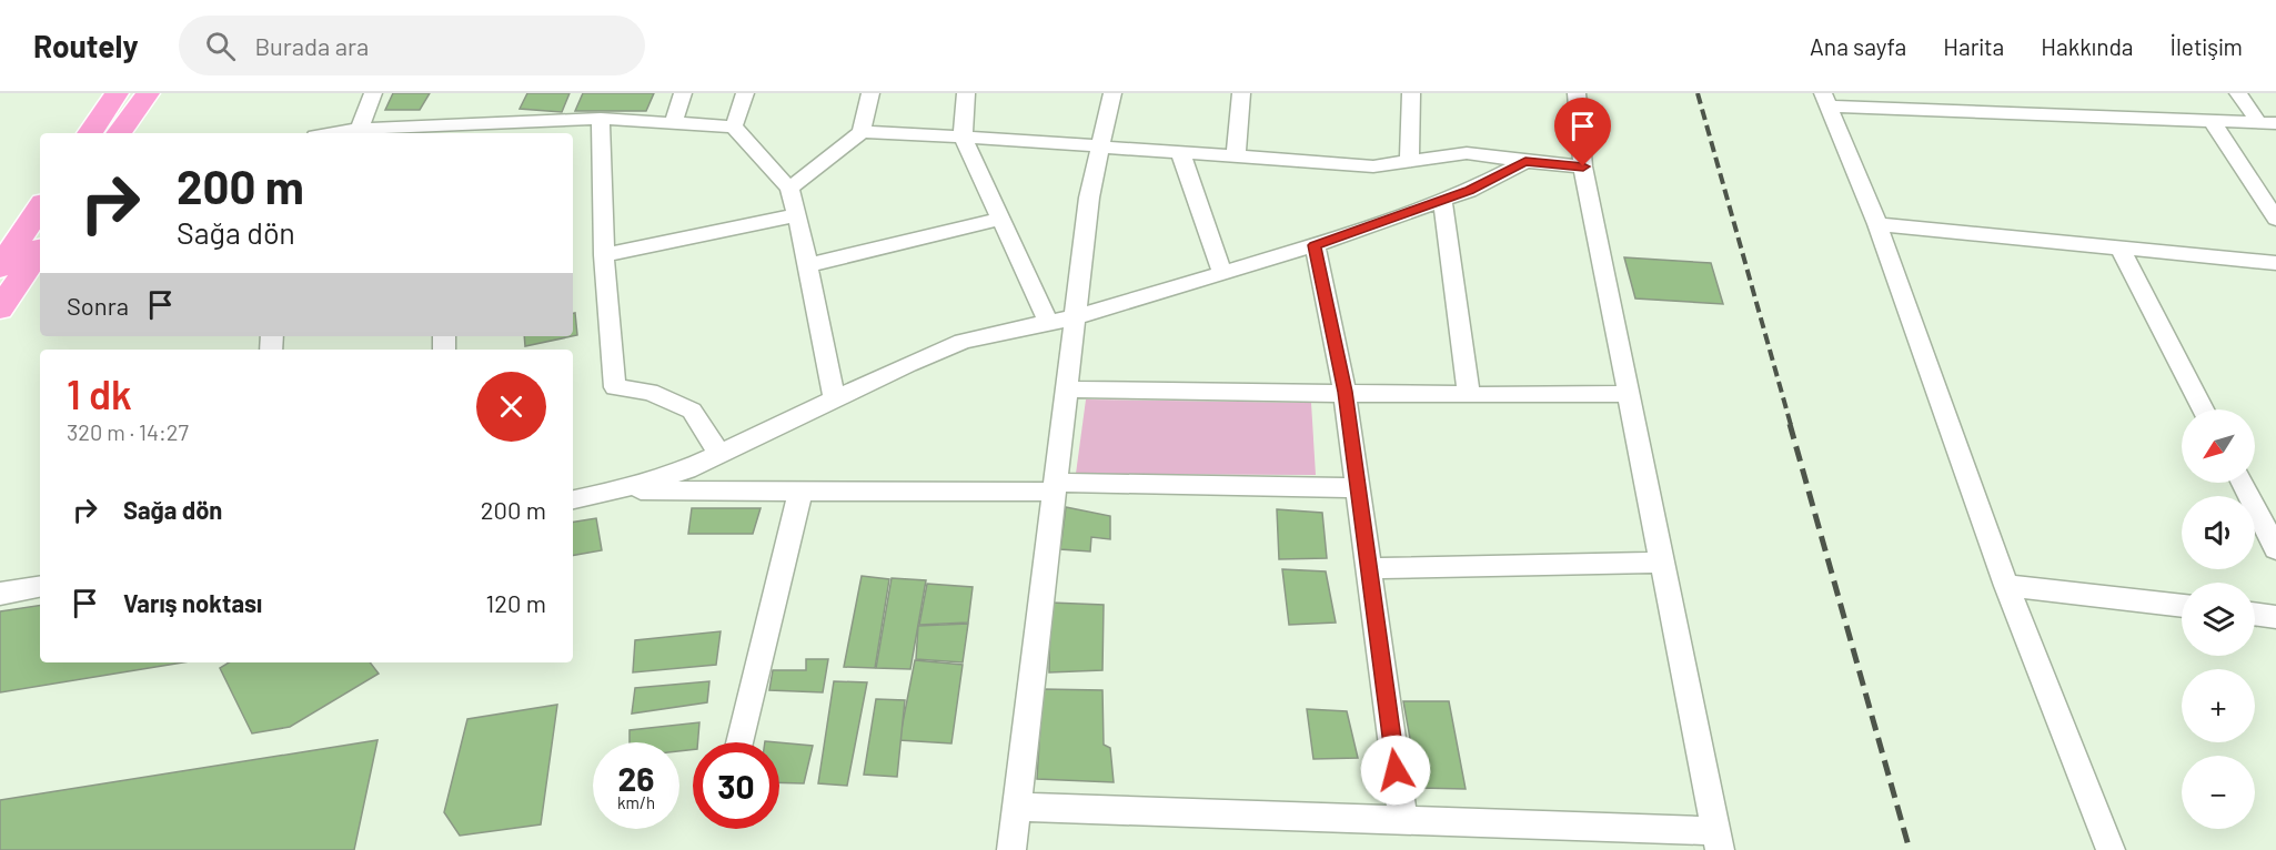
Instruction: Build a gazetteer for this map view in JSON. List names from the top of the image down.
{
  "north": "bottom left",
  "page": {
    "header": "Routely",
    "search": "Burada ara",
    "nav": [
      "Ana sayfa",
      "Harita",
      "Hakkında",
      "İletişim"
    ],
    "turn": ["200 m", "Sağa dön"],
    "then": "Sonra",
    "heading": ["1 dk", "320 m · 14:27"],
    "map_buttons": ["+", "−"],
    "list": [
      {
        "name": "Sağa dön",
        "value": "200 m"
      },
      {
        "name": "Varış noktası",
        "value": "120 m"
      }
    ],
    "speed": "26 km/h",
    "limit": "30"
  }
}
